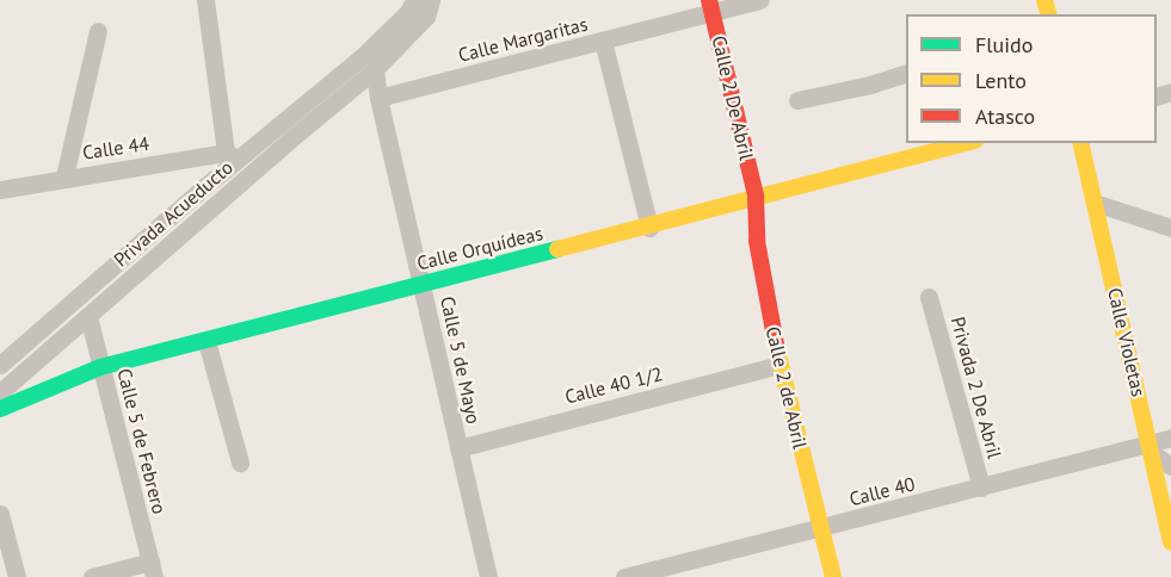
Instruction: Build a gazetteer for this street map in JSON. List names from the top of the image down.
{
  "streets": {
    "street": [
      "Calle Margaritas",
      "Calle 2 De Abril",
      "Calle 44",
      "Privada Acueducto",
      "Calle Orquídeas",
      "Calle Violetas",
      "Calle 5 de Mayo",
      "Calle 40 1/2",
      "Calle 2 de Abril",
      "Privada 2 De Abril",
      "Calle 5 de Febrero",
      "Calle 40"
    ]
  },
  "crossings": [
    ["Calle Margaritas", "Calle 2 De Abril"],
    ["Calle Margaritas", "Calle 5 de Mayo"],
    ["Calle 2 De Abril", "Calle Orquídeas"],
    ["Calle 2 De Abril", "Calle 2 de Abril"],
    ["Calle 44", "Privada Acueducto"],
    ["Privada Acueducto", "Calle 5 de Mayo"],
    ["Privada Acueducto", "Calle 5 de Febrero"],
    ["Calle Orquídeas", "Calle 5 de Mayo"],
    ["Calle Orquídeas", "Calle 2 de Abril"],
    ["Calle Orquídeas", "Calle 5 de Febrero"],
    ["Calle Violetas", "Calle 40"],
    ["Calle 5 de Mayo", "Calle 40 1/2"],
    ["Calle 40 1/2", "Calle 2 de Abril"],
    ["Calle 2 de Abril", "Calle 40"],
    ["Privada 2 De Abril", "Calle 40"]
  ],
  "legend": ["Fluido", "Lento", "Atasco"]
}
